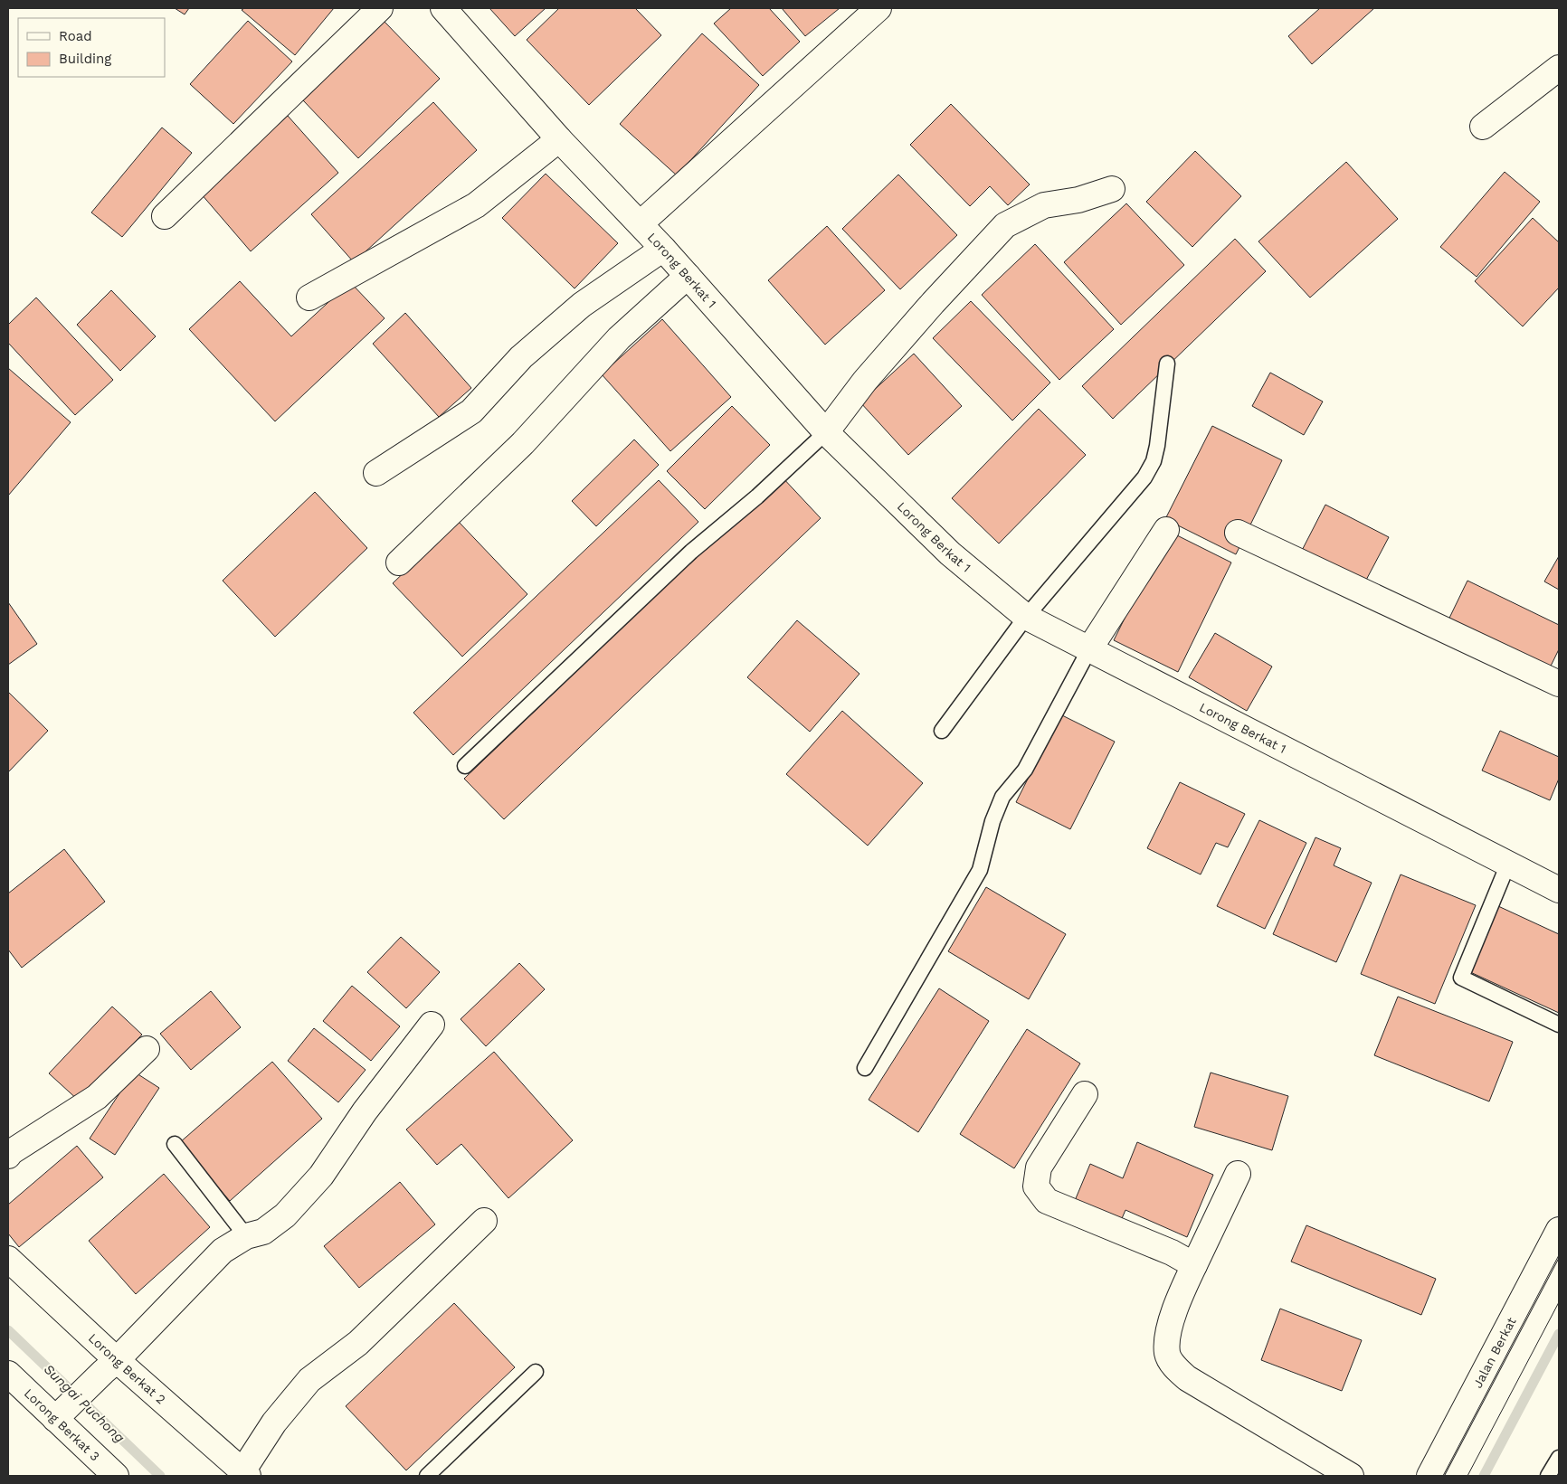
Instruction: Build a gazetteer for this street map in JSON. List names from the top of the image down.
{
  "streets": {
    "street": [
      "Lorong Berkat 1",
      "Jalan Berkat",
      "Lorong Berkat 2",
      "Lorong Berkat 3"
    ]
  },
  "water": ["Sungai Puchong"],
  "legend": ["Road", "Building"]
}
